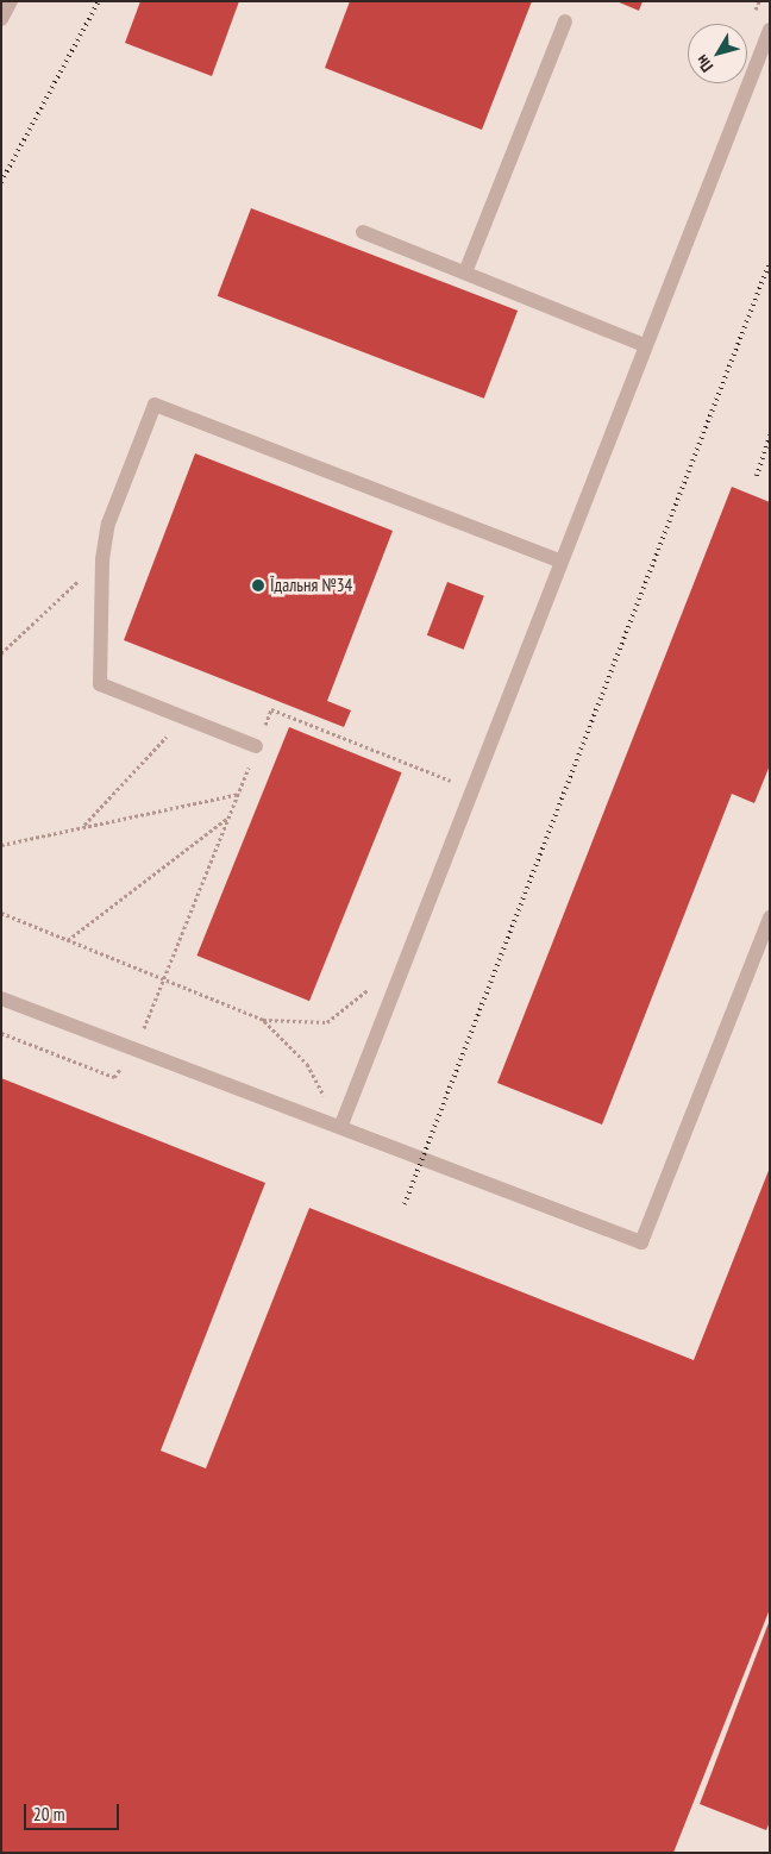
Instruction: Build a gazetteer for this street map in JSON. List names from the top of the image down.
{
  "places": ["Їдальня №34"],
  "scale_bar": "20 m",
  "north": "bottom left"
}
